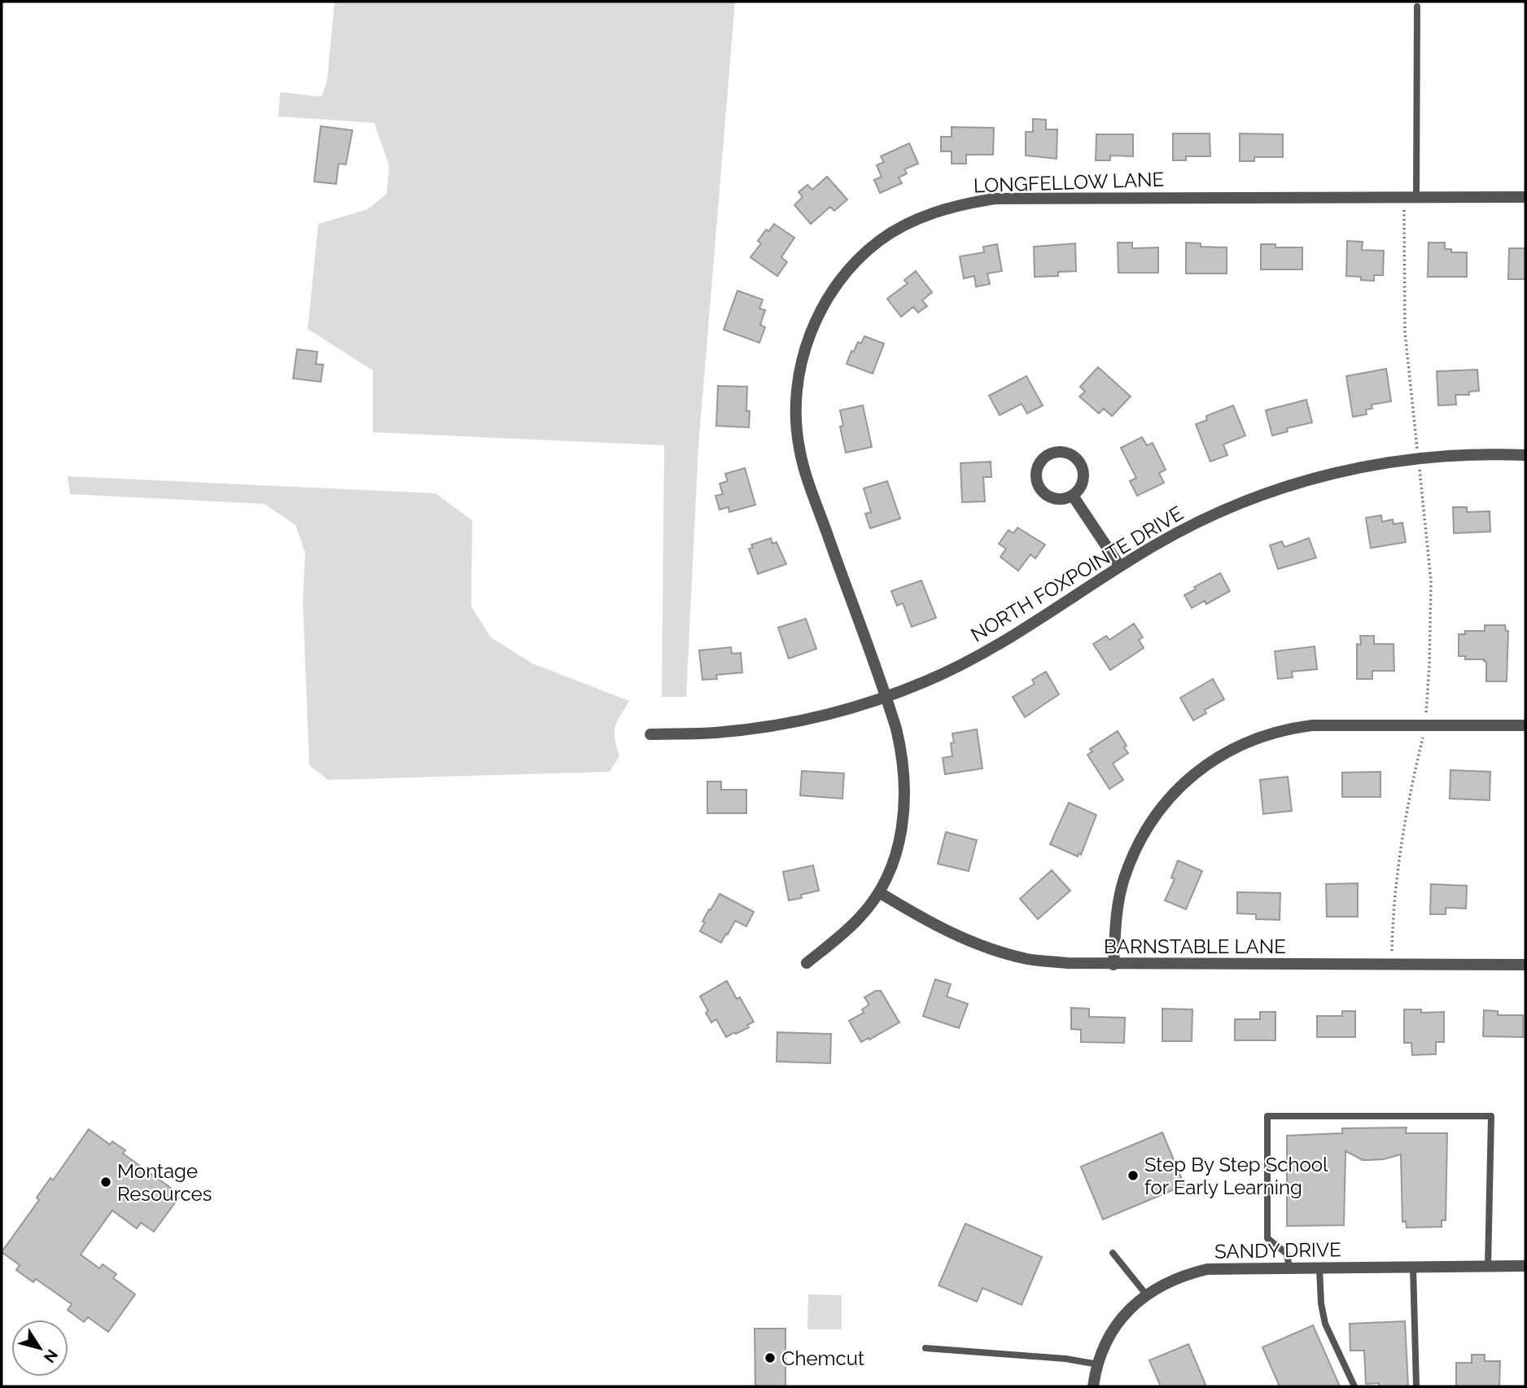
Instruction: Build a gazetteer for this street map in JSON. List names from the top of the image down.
{
  "streets": {
    "street": [
      "LONGFELLOW LANE",
      "NORTH FOXPOINTE DRIVE",
      "BARNSTABLE LANE",
      "SANDY DRIVE"
    ]
  },
  "crossings": [
    ["LONGFELLOW LANE", "NORTH FOXPOINTE DRIVE"],
    ["LONGFELLOW LANE", "BARNSTABLE LANE"]
  ],
  "places": ["Step By Step School for Early Learning", "Montage Resources", "Chemcut"],
  "north": "bottom right"
}
